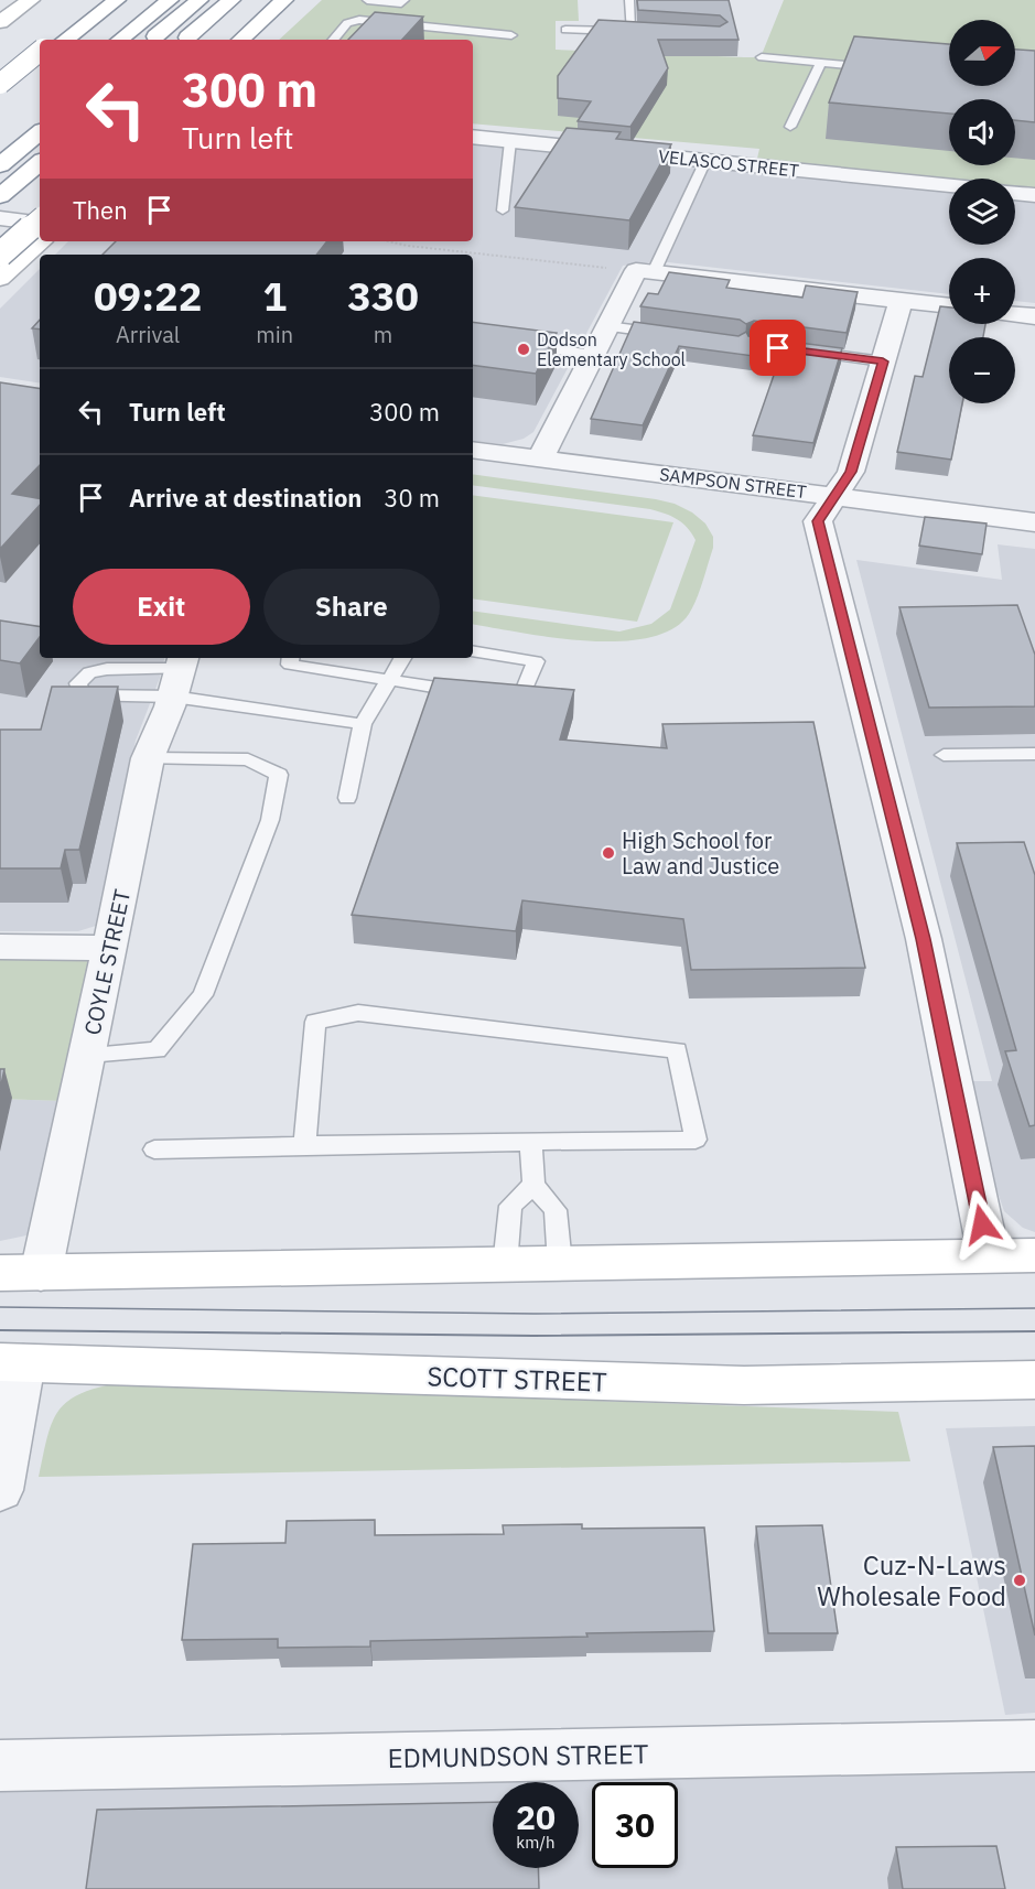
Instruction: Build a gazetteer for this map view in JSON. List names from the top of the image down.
{
  "streets": {
    "main road": ["SCOTT STREET"],
    "street": [
      "VELASCO STREET",
      "SAMPSON STREET",
      "COYLE STREET",
      "EDMUNDSON STREET"
    ]
  },
  "places": ["Dodson Elementary School", "High School for Law and Justice", "Cuz-N-Laws Wholesale Food"],
  "north": "right",
  "page": {
    "map_buttons": ["+", "−"],
    "turn": ["300 m", "Turn left"],
    "then": "Then",
    "eta": [
      "09:22",
      "Arrival",
      "1",
      "min",
      "330",
      "m"
    ],
    "list": [
      {
        "name": "Turn left",
        "value": "300 m"
      },
      {
        "name": "Arrive at destination",
        "value": "30 m"
      }
    ],
    "buttons": ["Exit", "Share"],
    "speed": "20 km/h",
    "limit": "30"
  }
}
